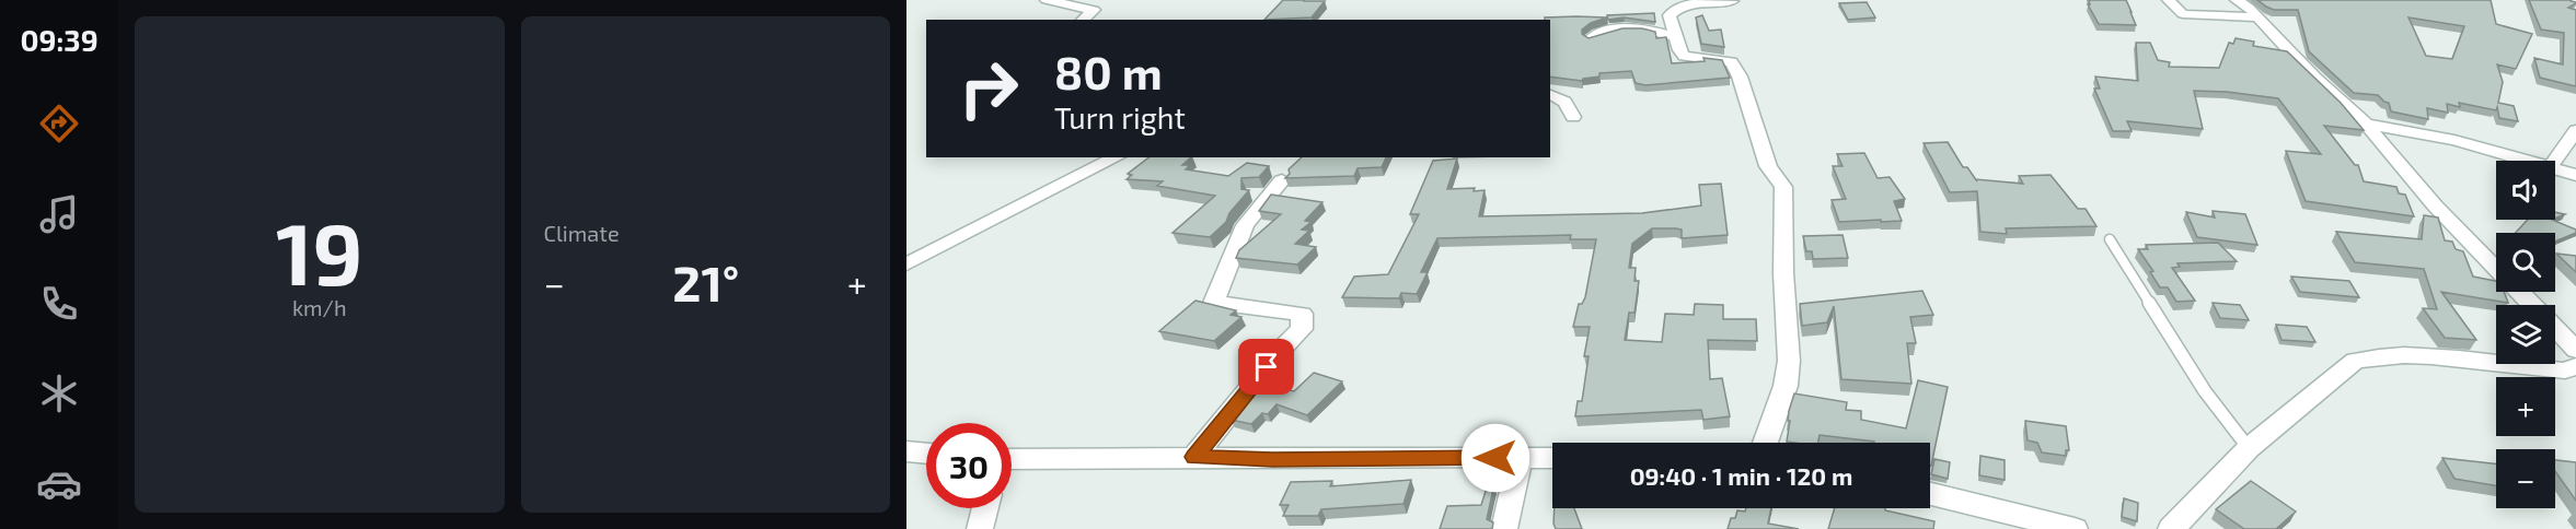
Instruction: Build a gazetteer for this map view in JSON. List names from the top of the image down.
{
  "page": {
    "tabs": "09:39",
    "tile": [
      ["19", "km/h"],
      "Climate"
    ],
    "turn": ["80 m", "Turn right"],
    "map_buttons": ["+", "−"],
    "heat": ["−", "21°", "+"],
    "limit": "30",
    "trip": "09:40 · 1 min · 120 m"
  }
}
